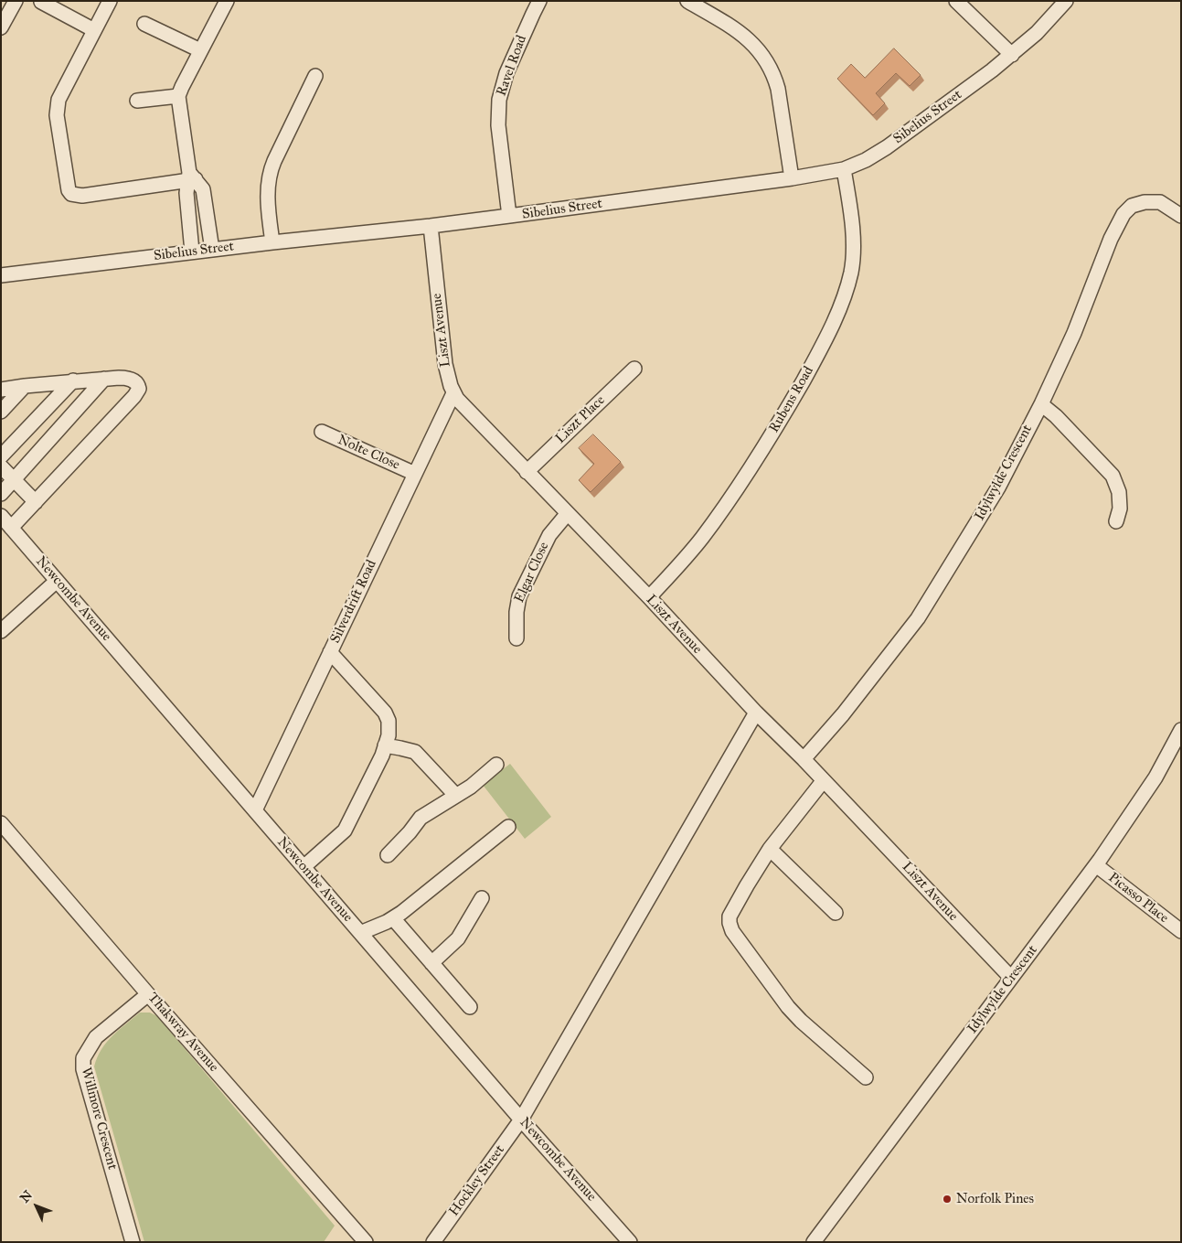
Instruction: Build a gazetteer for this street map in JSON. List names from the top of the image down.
{
  "streets": {
    "street": [
      "Ravel Road",
      "Sibelius Street",
      "Liszt Avenue",
      "Rubens Road",
      "Liszt Place",
      "Nolte Close",
      "Idylwylde Crescent",
      "Elgar Close",
      "Newcombe Avenue",
      "Silverdrift Road",
      "Picasso Place",
      "Thakwray Avenue",
      "Willmore Crescent",
      "Hockley Street"
    ]
  },
  "crossings": [
    ["Ravel Road", "Sibelius Street"],
    ["Sibelius Street", "Liszt Avenue"],
    ["Sibelius Street", "Rubens Road"],
    ["Liszt Avenue", "Rubens Road"],
    ["Liszt Avenue", "Liszt Place"],
    ["Liszt Avenue", "Idylwylde Crescent"],
    ["Liszt Avenue", "Elgar Close"],
    ["Liszt Avenue", "Silverdrift Road"],
    ["Liszt Avenue", "Hockley Street"],
    ["Nolte Close", "Silverdrift Road"],
    ["Idylwylde Crescent", "Picasso Place"],
    ["Newcombe Avenue", "Silverdrift Road"],
    ["Newcombe Avenue", "Hockley Street"],
    ["Thakwray Avenue", "Willmore Crescent"]
  ],
  "places": ["Norfolk Pines"],
  "north": "top left"
}
